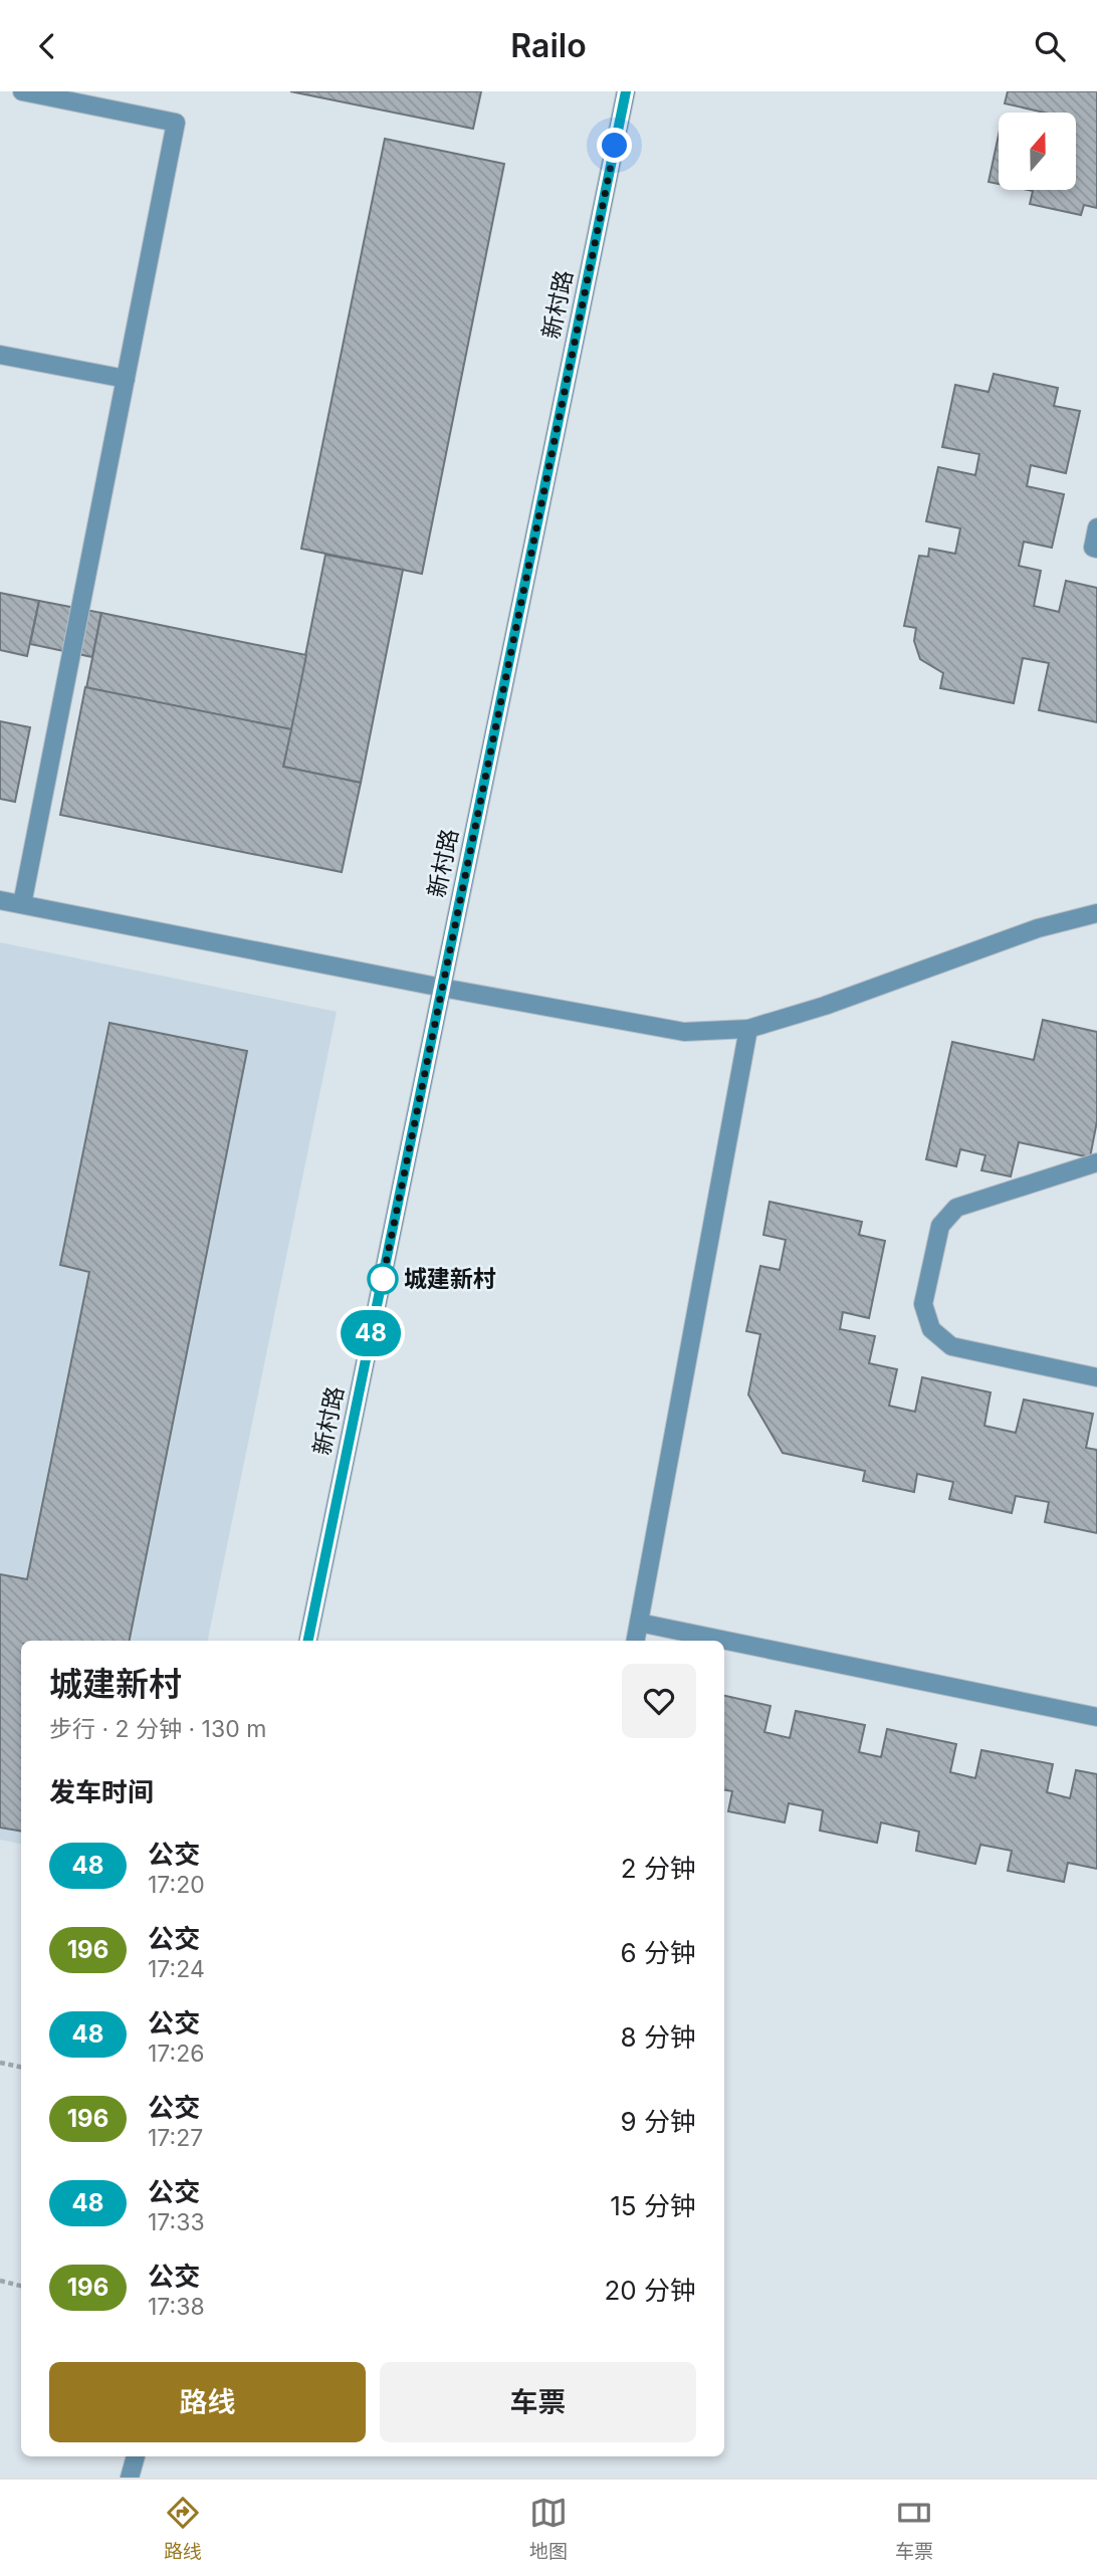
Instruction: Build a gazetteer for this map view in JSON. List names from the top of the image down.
{
  "streets": {
    "street": ["新村路"]
  },
  "places": ["城建新村"],
  "lines": ["bus line 48"],
  "north": "top",
  "page": {
    "header": "Railo",
    "on_map": "48",
    "heading": [
      ["城建新村", "步行 · 2 分钟 · 130 m"],
      "发车时间"
    ],
    "list": [
      {
        "mark": "48",
        "name": "公交",
        "note": "17:20",
        "value": "2 分钟"
      },
      {
        "mark": "196",
        "name": "公交",
        "note": "17:24",
        "value": "6 分钟"
      },
      {
        "mark": "48",
        "name": "公交",
        "note": "17:26",
        "value": "8 分钟"
      },
      {
        "mark": "196",
        "name": "公交",
        "note": "17:27",
        "value": "9 分钟"
      },
      {
        "mark": "48",
        "name": "公交",
        "note": "17:33",
        "value": "15 分钟"
      },
      {
        "mark": "196",
        "name": "公交",
        "note": "17:38",
        "value": "20 分钟"
      }
    ],
    "buttons": ["路线", "车票"],
    "tabs": ["路线", "地图", "车票"]
  }
}
